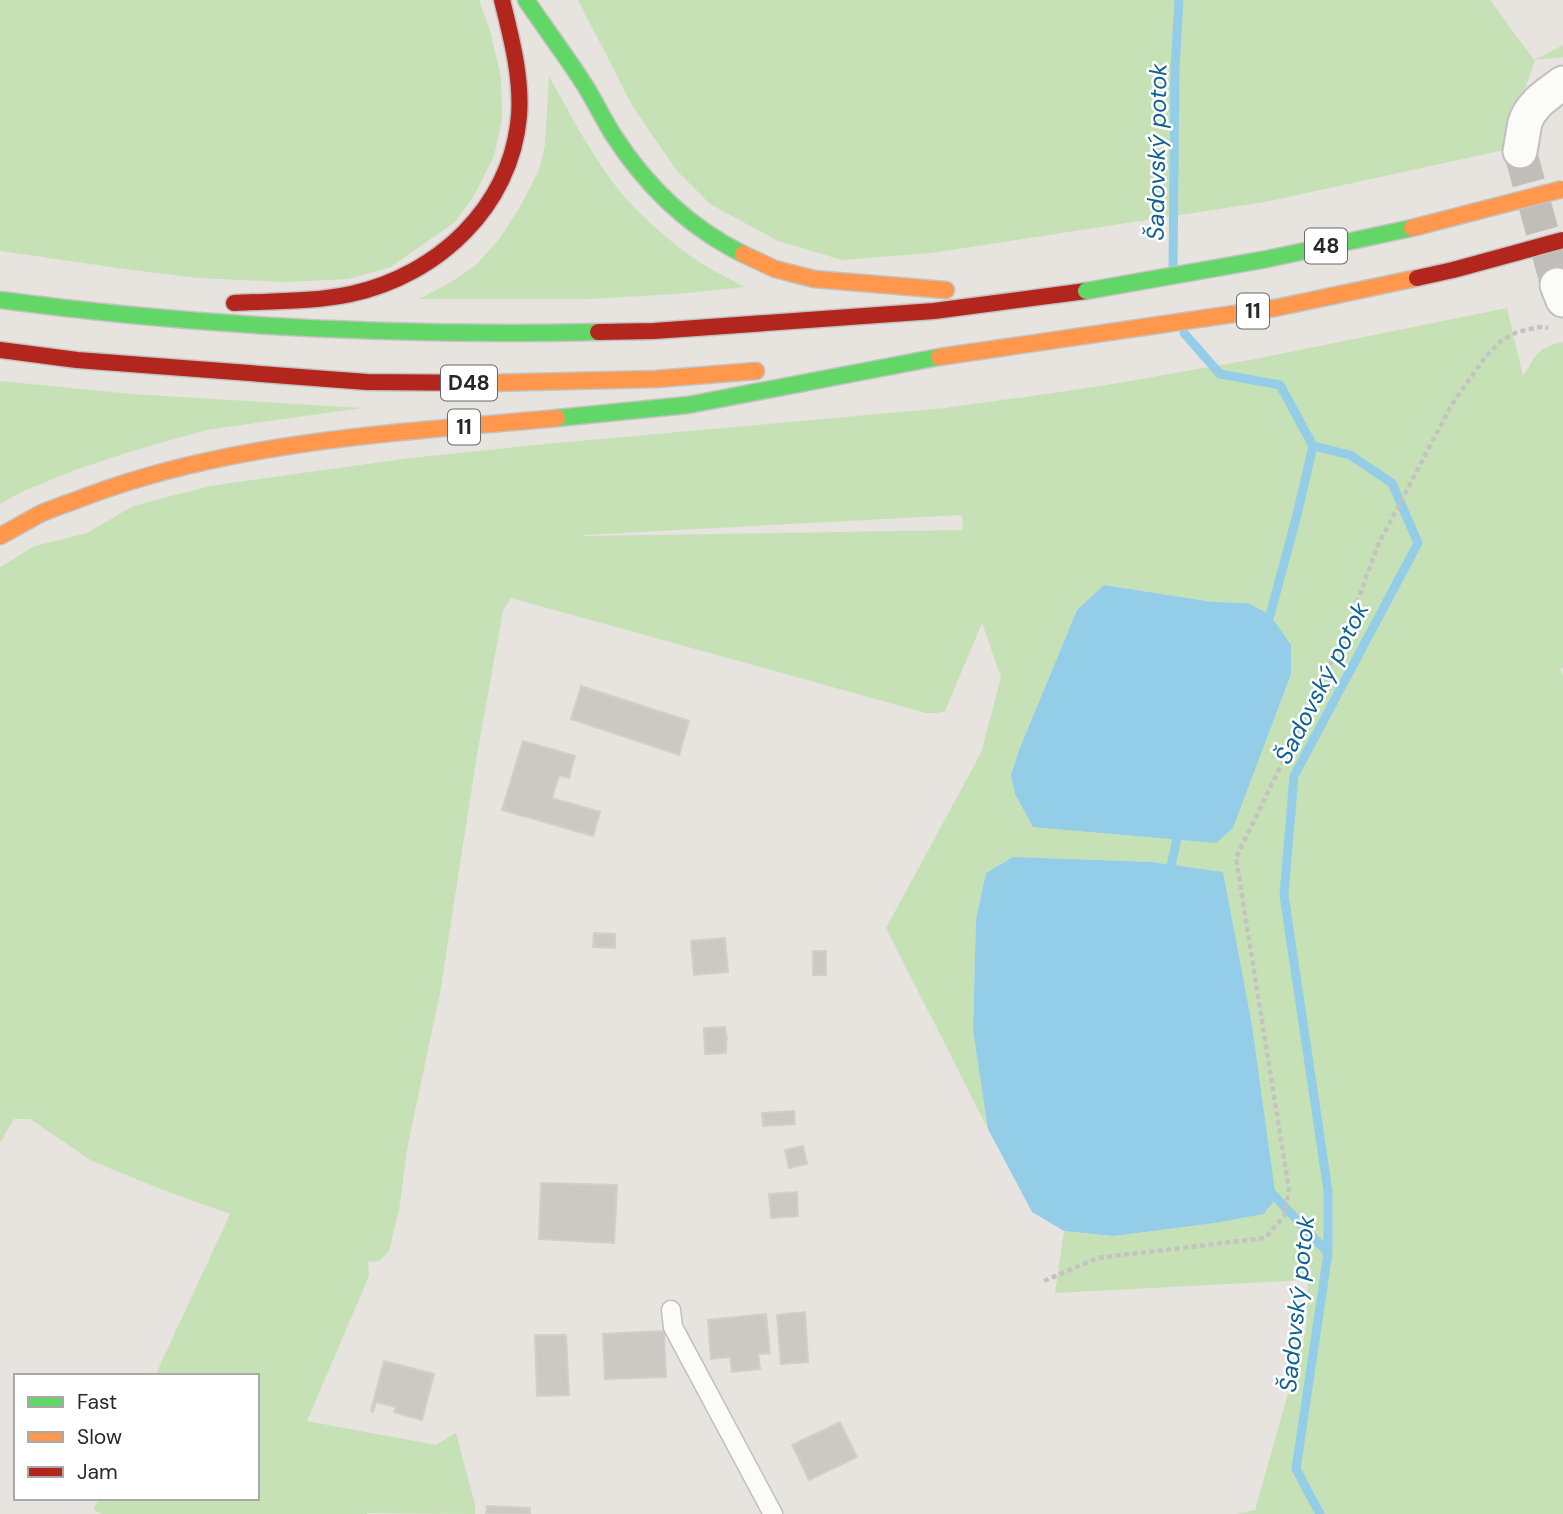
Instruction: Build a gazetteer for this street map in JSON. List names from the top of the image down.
{
  "streets": {
    "highway": ["48", "11", "D48"]
  },
  "crossings": [
    ["48", "D48"]
  ],
  "water": ["Šadovský potok"],
  "legend": ["Fast", "Slow", "Jam"]
}
